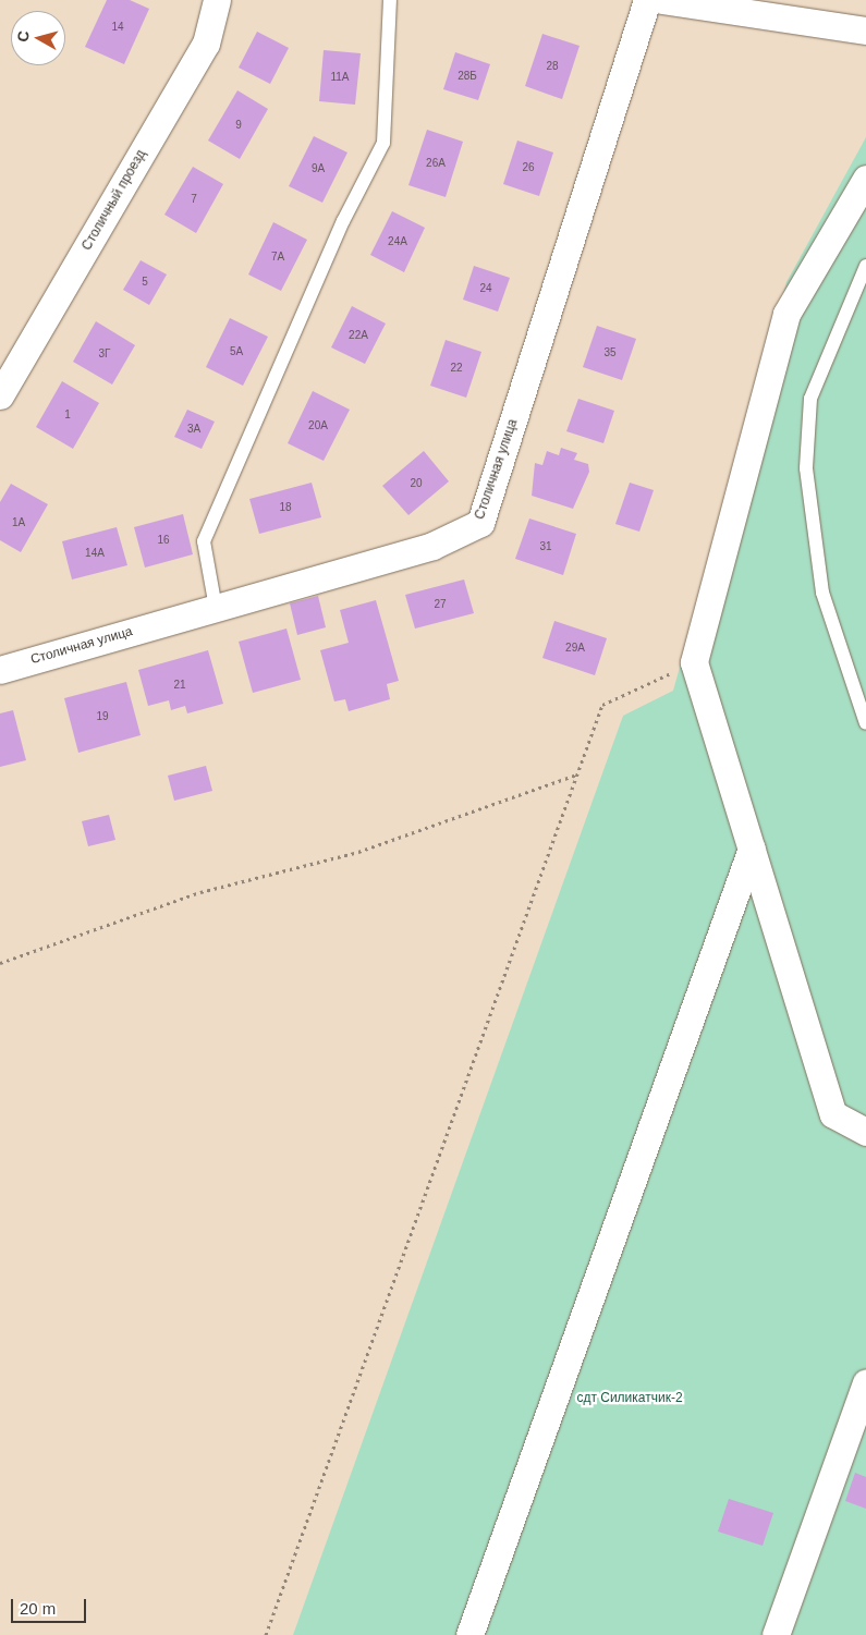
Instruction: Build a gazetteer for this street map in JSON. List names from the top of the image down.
{
  "streets": {
    "street": ["Столичный проезд", "Столичная улица"]
  },
  "parks": ["сдт Силикатчик-2"],
  "house_numbers": [
    "14",
    "28",
    "28Б",
    "11А",
    "9",
    "26А",
    "26",
    "9А",
    "7",
    "24А",
    "7А",
    "5",
    "24",
    "22А",
    "5А",
    "35",
    "3Г",
    "22",
    "1",
    "20А",
    "3А",
    "20",
    "18",
    "1А",
    "16",
    "31",
    "14А",
    "27",
    "29А",
    "21",
    "19"
  ],
  "scale_bar": "20 m",
  "north": "left"
}
